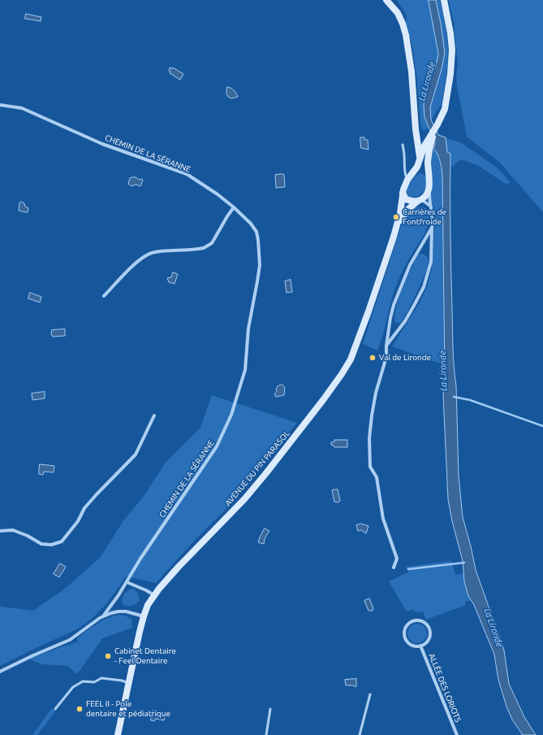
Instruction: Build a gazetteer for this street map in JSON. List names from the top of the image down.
{
  "streets": {
    "street": ["CHEMIN DE LA SÉRANNE", "AVENUE DU PIN PARASOL", "ALLÉE DES LORIOTS"]
  },
  "water": ["La Lironde"],
  "places": [
    "Carrières de Fontfroide",
    "Val de Lironde",
    "Cabinet Dentaire - Feel Dentaire",
    "FEEL II - Pole dentaire et pédiatrique"
  ]
}
